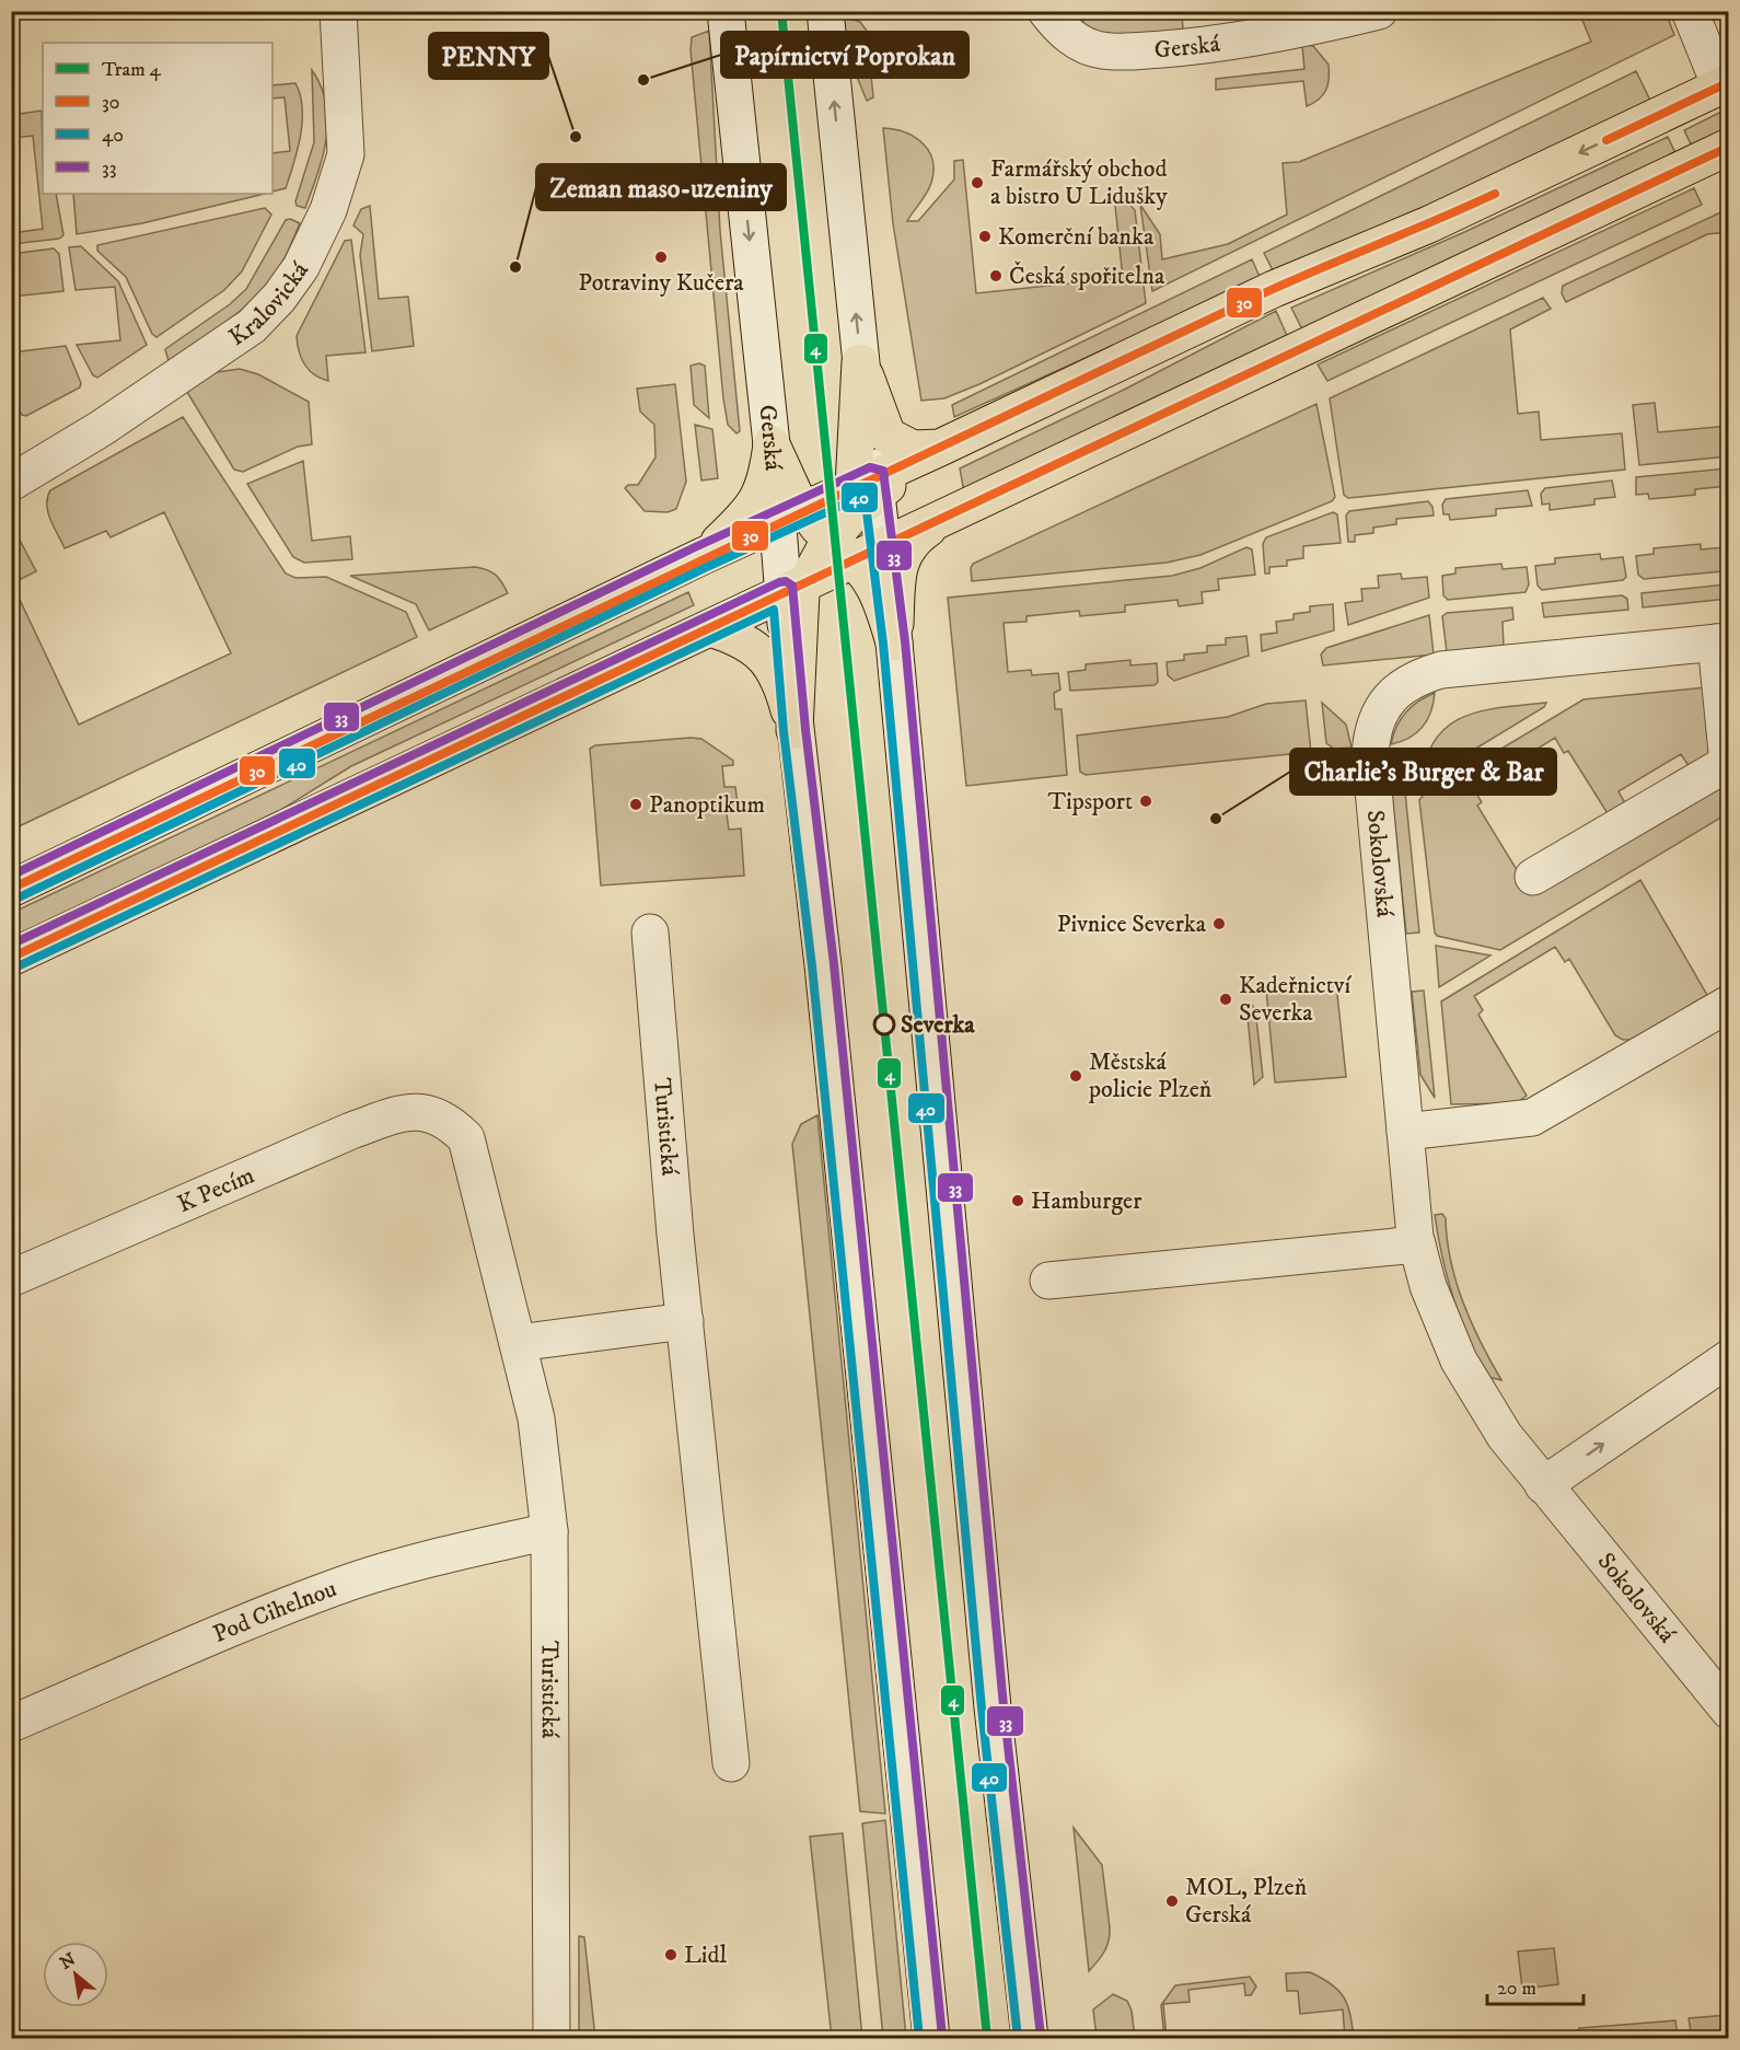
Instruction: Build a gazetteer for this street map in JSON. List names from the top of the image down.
{
  "streets": {
    "street": [
      "Gerská",
      "Kralovická",
      "Sokolovská",
      "Turistická",
      "K Pecím",
      "Pod Cihelnou"
    ]
  },
  "crossings": [
    ["Turistická", "K Pecím"],
    ["Turistická", "Pod Cihelnou"]
  ],
  "places": [
    "Papírnictví Poprokan",
    "PENNY",
    "Farmářský obchod a bistro U Lidušky",
    "Komerční banka",
    "Potraviny Kučera",
    "Zeman maso-uzeniny",
    "Česká spořitelna",
    "Tipsport",
    "Panoptikum",
    "Charlie's Burger & Bar",
    "Pivnice Severka",
    "Kadeřnictví Severka",
    "Severka",
    "Městská policie Plzeň",
    "Hamburger",
    "MOL, Plzeň Gerská",
    "Lidl"
  ],
  "lines": [
    "tram line 4",
    "transit line 30",
    "transit line 33",
    "transit line 40"
  ],
  "legend": [
    "Tram 4",
    "30",
    "40",
    "33"
  ],
  "scale_bar": "20 m",
  "north": "top left"
}
